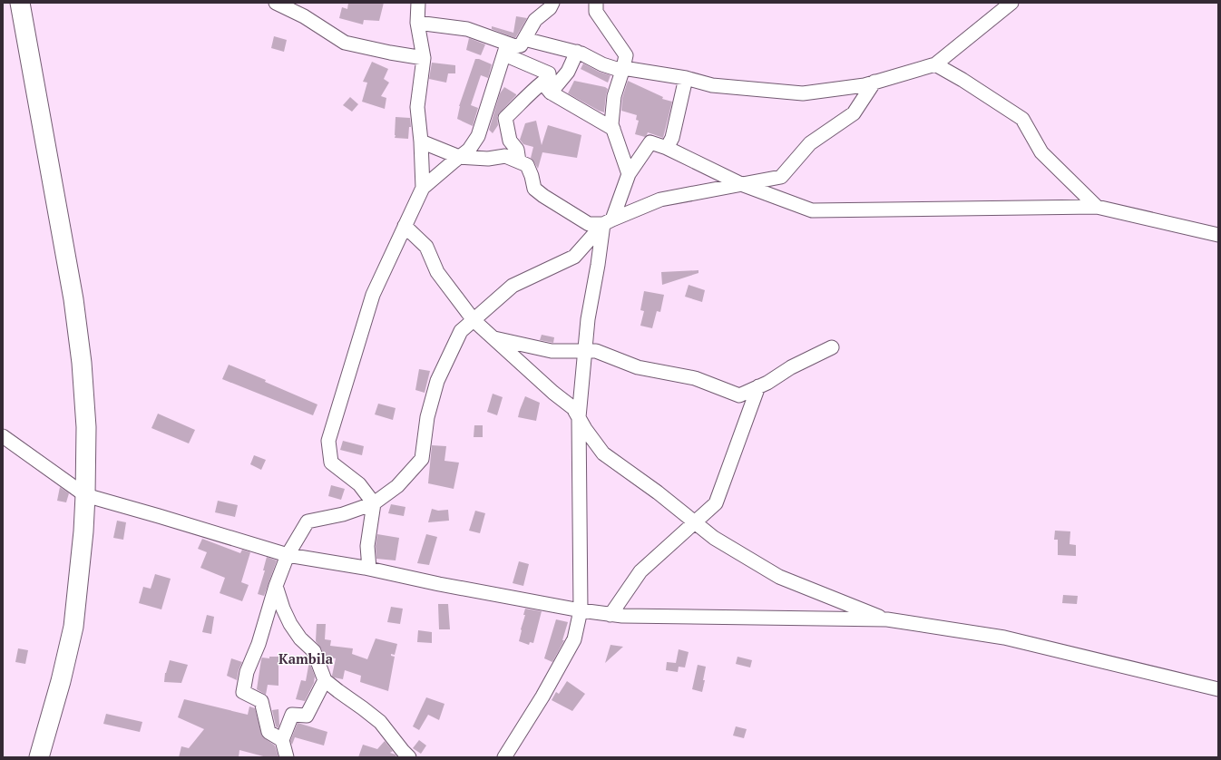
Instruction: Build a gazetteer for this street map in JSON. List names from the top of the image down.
{
  "districts": ["Kambila"]
}
